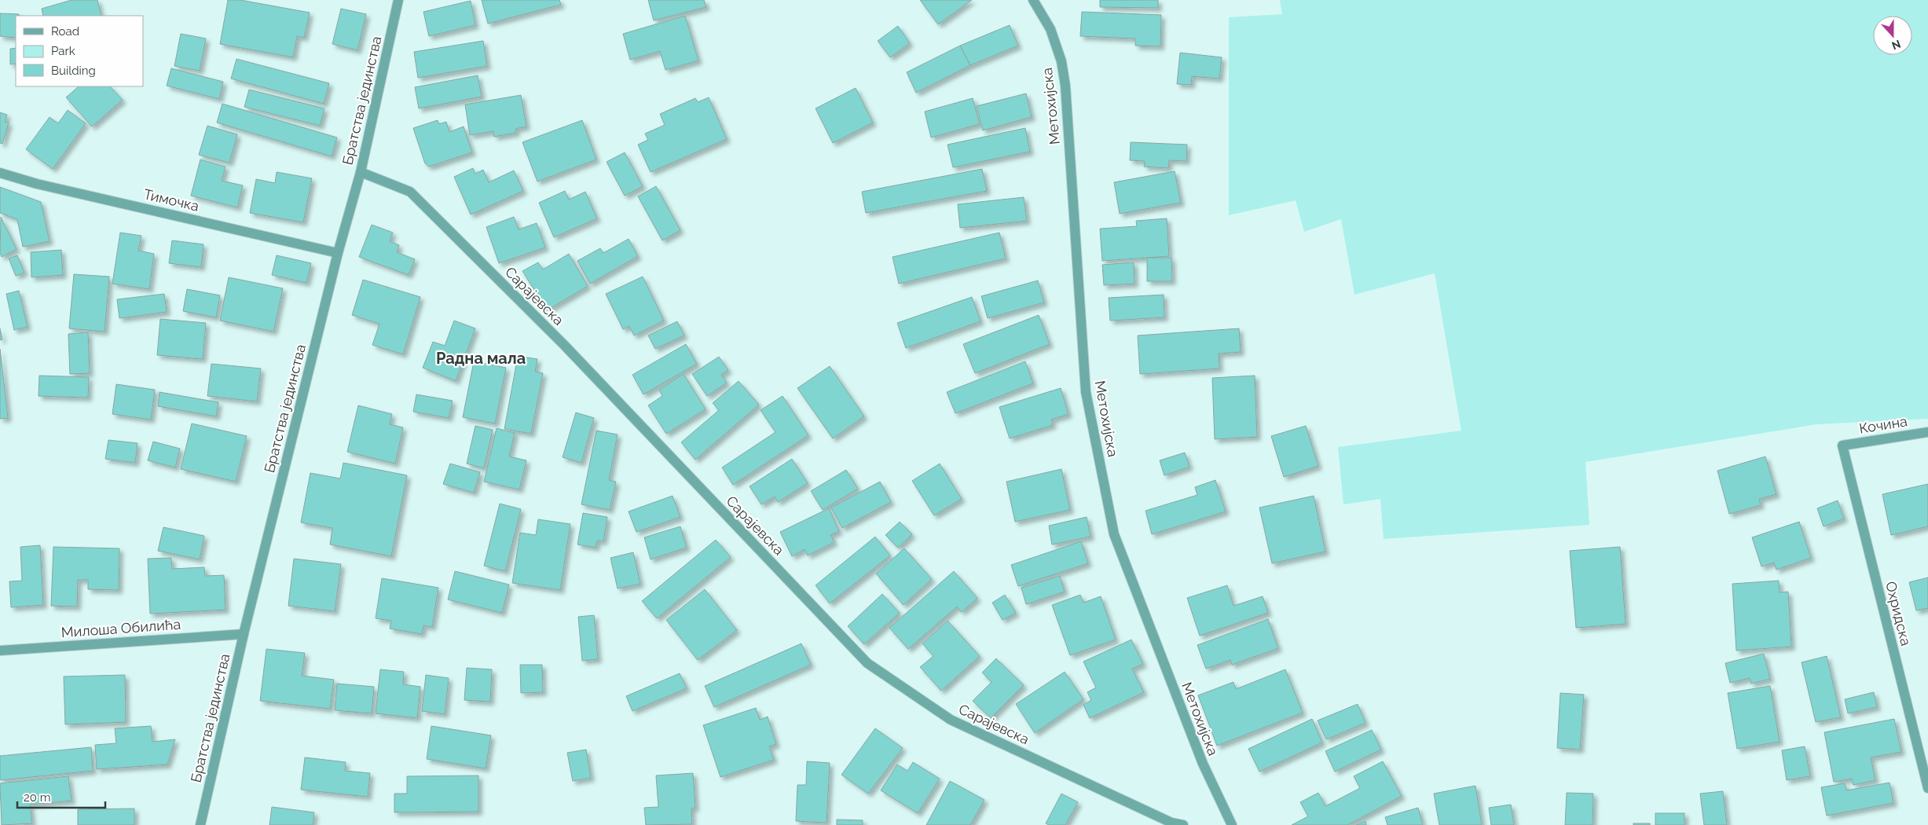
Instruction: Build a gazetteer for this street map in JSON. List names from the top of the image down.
{
  "streets": {
    "street": [
      "Братства јединства",
      "Метохијска",
      "Тимочка",
      "Сарајевска",
      "Кочина",
      "Охридска",
      "Милоша Обилића"
    ]
  },
  "crossings": [
    ["Братства јединства", "Тимочка"],
    ["Братства јединства", "Сарајевска"],
    ["Братства јединства", "Милоша Обилића"],
    ["Кочина", "Охридска"]
  ],
  "districts": ["Радна мала"],
  "legend": ["Road", "Park", "Building"],
  "scale_bar": "20 m",
  "north": "bottom"
}
